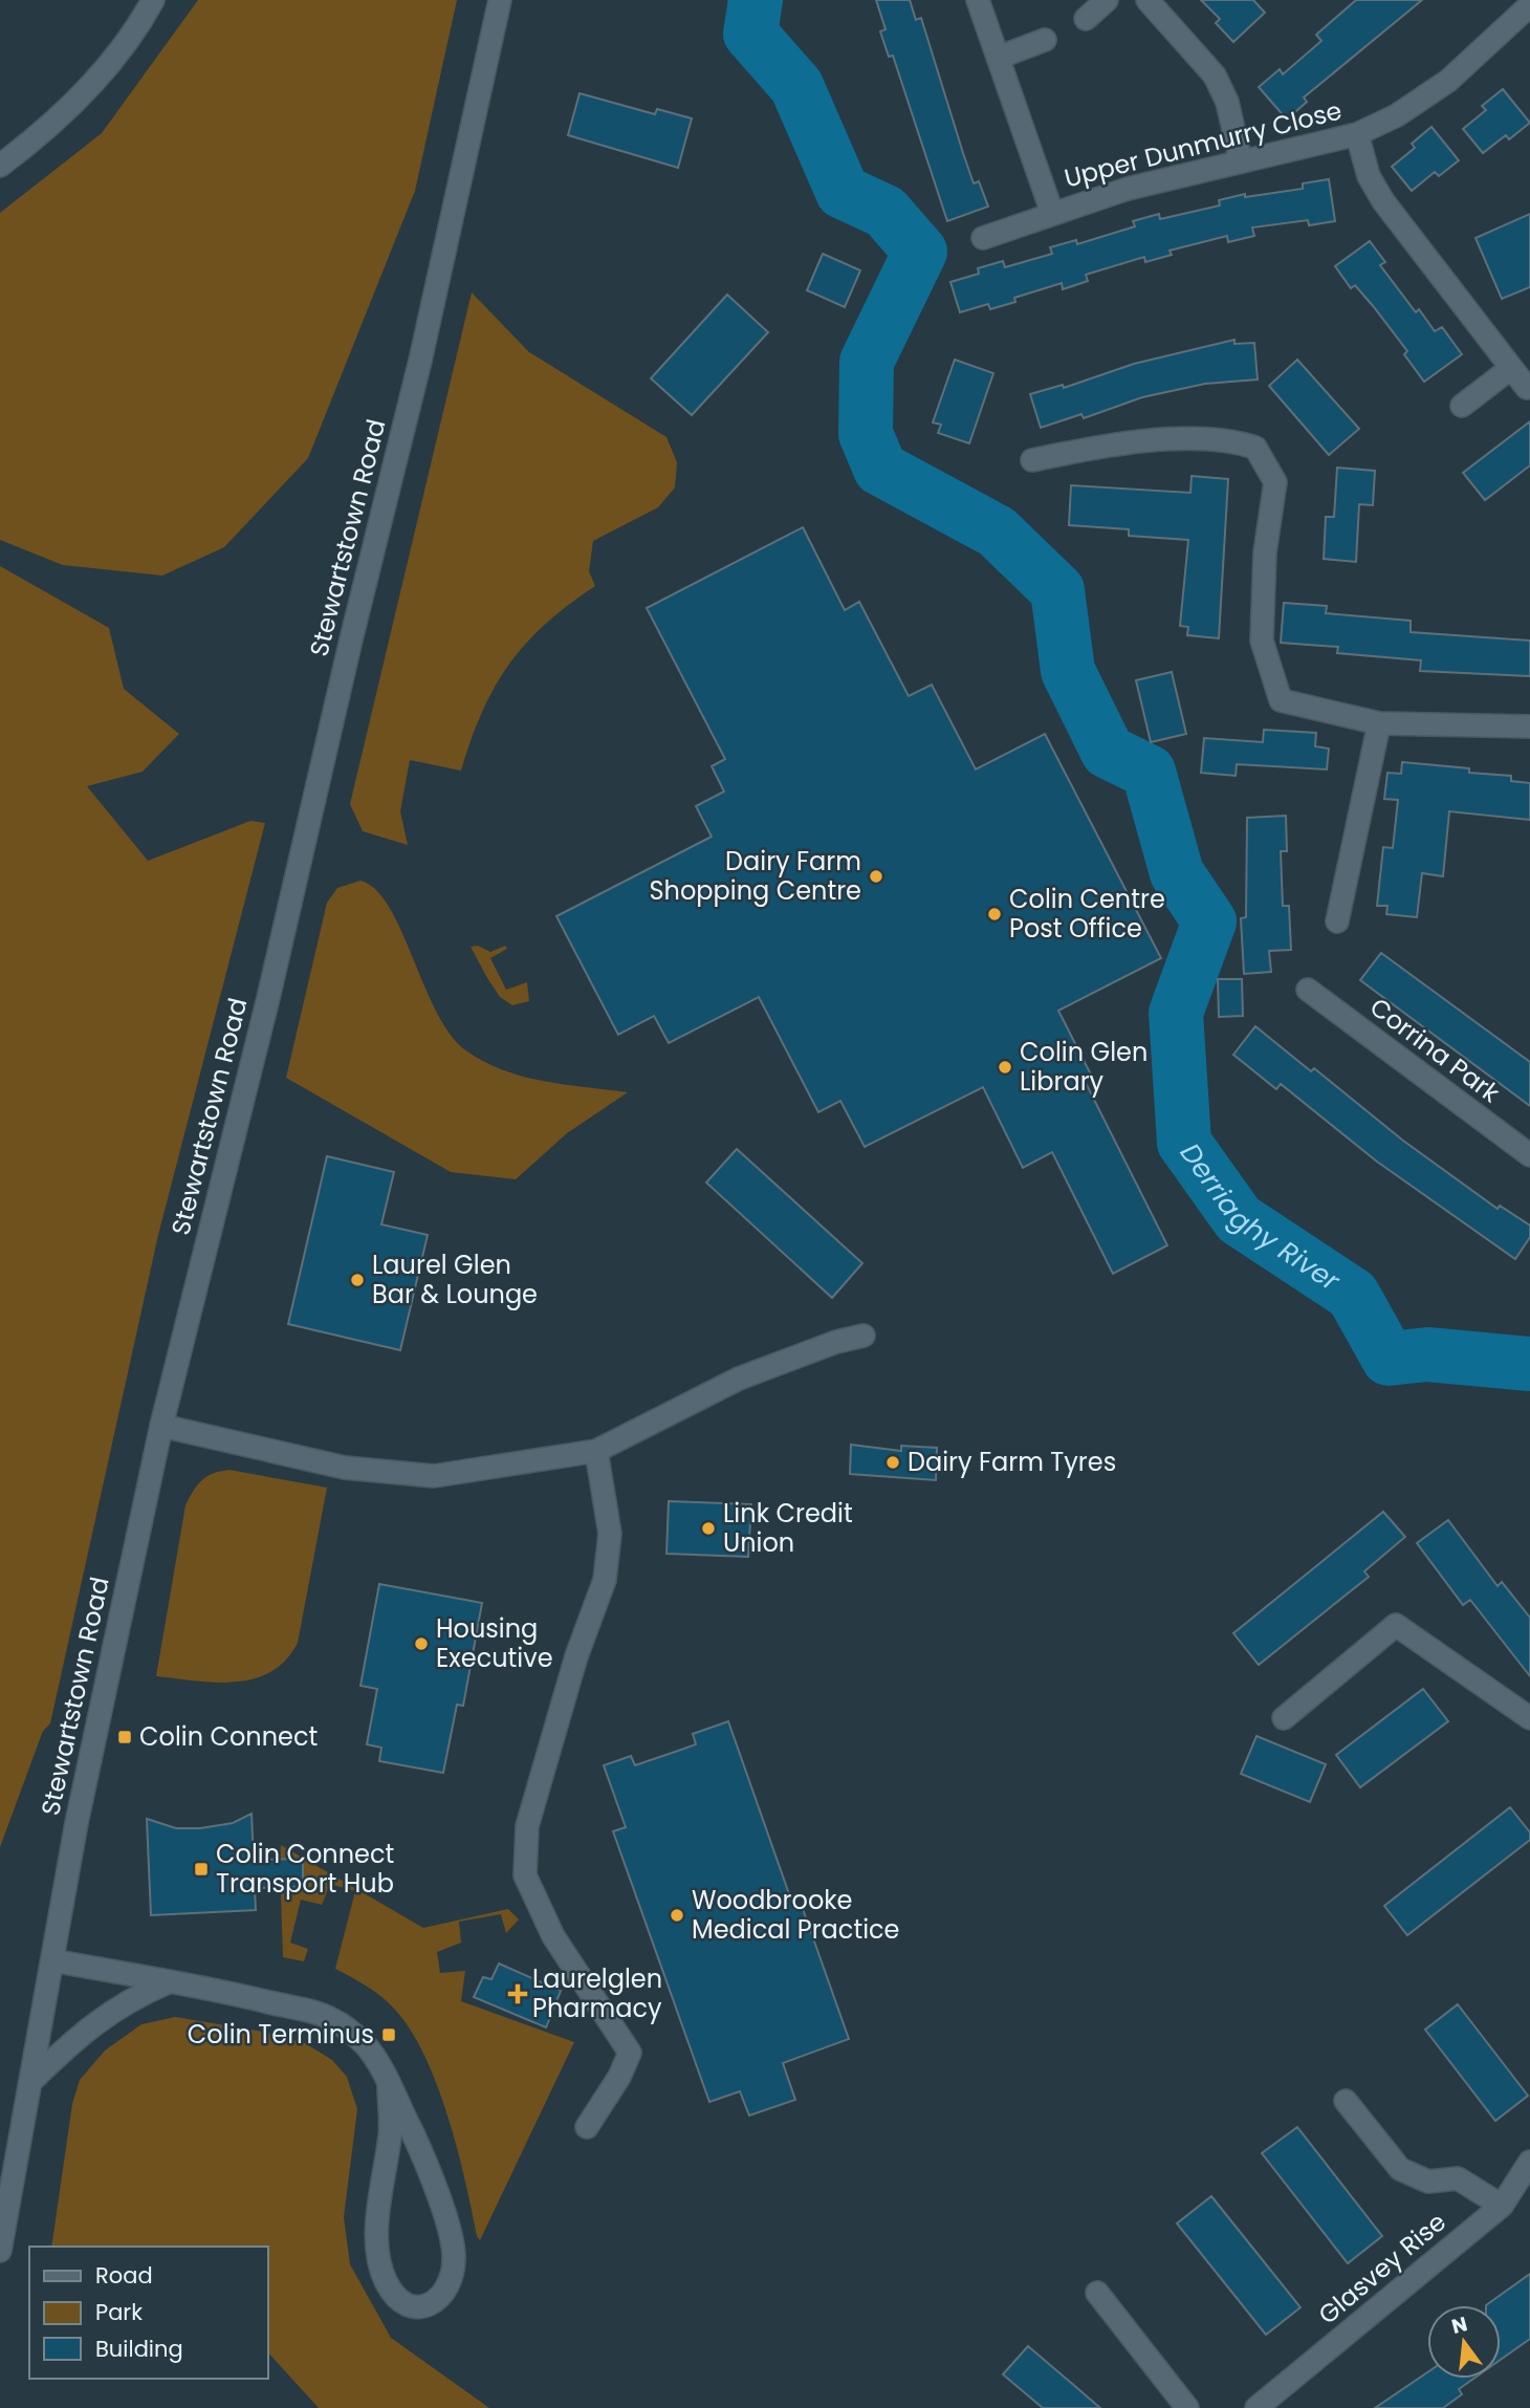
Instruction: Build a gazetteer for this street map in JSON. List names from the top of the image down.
{
  "streets": {
    "street": [
      "Upper Dunmurry Close",
      "Stewartstown Road",
      "Corrina Park",
      "Glasvey Rise"
    ]
  },
  "water": ["Derriaghy River"],
  "places": {
    "other": [
      "Dairy Farm Shopping Centre",
      "Colin Centre Post Office",
      "Colin Glen Library",
      "Laurel Glen Bar & Lounge",
      "Dairy Farm Tyres",
      "Link Credit Union",
      "Housing Executive",
      "Woodbrooke Medical Practice"
    ],
    "transit": ["Colin Connect", "Colin Connect Transport Hub", "Colin Terminus"],
    "health": ["Laurelglen Pharmacy"]
  },
  "legend": ["Road", "Park", "Building"],
  "north": "top"
}
